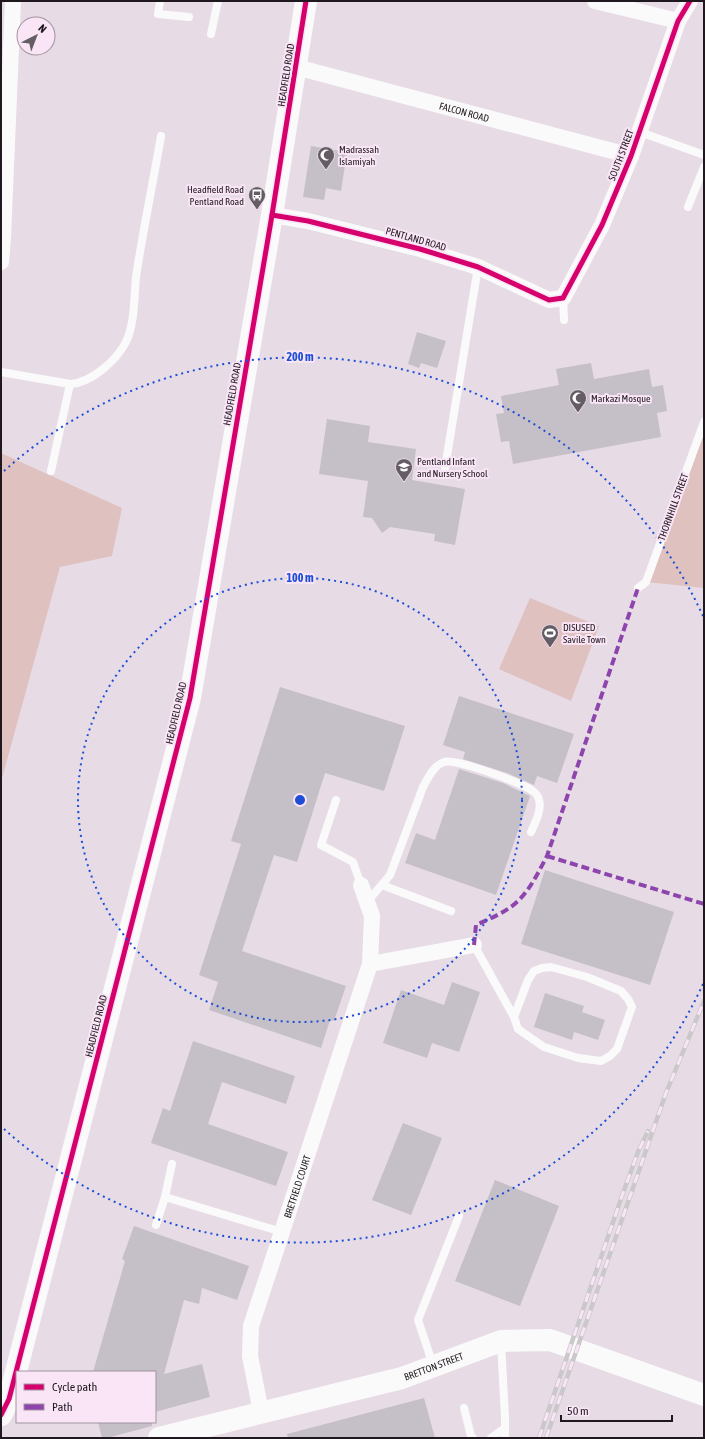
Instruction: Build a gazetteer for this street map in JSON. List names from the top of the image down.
{
  "streets": {
    "street": [
      "HEADFIELD ROAD",
      "FALCON ROAD",
      "SOUTH STREET",
      "PENTLAND ROAD",
      "BRETFIELD COURT",
      "BRETTON STREET"
    ],
    "lane": ["THORNHILL STREET"]
  },
  "crossings": [
    ["HEADFIELD ROAD", "FALCON ROAD"],
    ["HEADFIELD ROAD", "PENTLAND ROAD"],
    ["FALCON ROAD", "SOUTH STREET"],
    ["SOUTH STREET", "PENTLAND ROAD"],
    ["BRETFIELD COURT", "BRETTON STREET"]
  ],
  "places": {
    "mosque": ["Madrassah Islamiyah", "Markazi Mosque"],
    "bus stop": ["Headfield Road Pentland Road"],
    "school or university": ["Pentland Infant and Nursery School"],
    "sports": ["DISUSED Savile Town"]
  },
  "legend": ["Cycle path", "Path"],
  "scale_bar": "50 m",
  "north": "top right",
  "rings": ["200 m", "100 m"]
}
